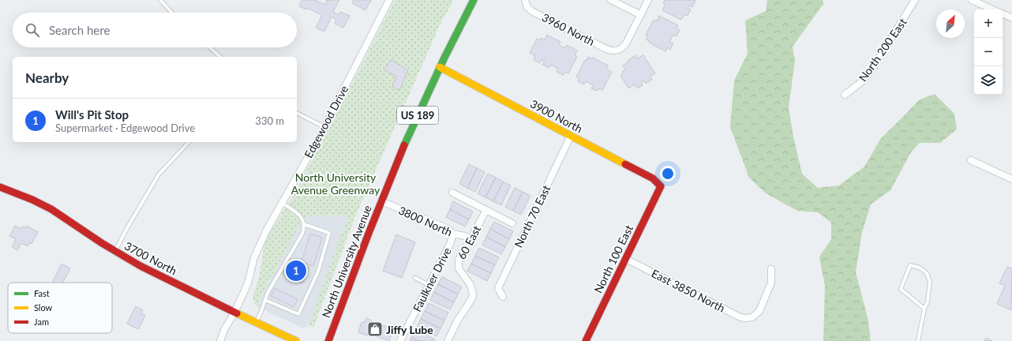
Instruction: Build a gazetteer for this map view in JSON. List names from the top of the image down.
{
  "streets": {
    "main road": [
      "US 189",
      "3900 North",
      "3700 North",
      "North 100 East",
      "North University Avenue"
    ],
    "street": [
      "3960 North",
      "North 200 East",
      "Edgewood Drive",
      "North 70 East",
      "3800 North",
      "60 East",
      "Faulkner Drive",
      "East 3850 North"
    ]
  },
  "crossings": [
    ["3900 North", "North 70 East"],
    ["3900 North", "North 100 East"],
    ["3900 North", "North University Avenue"],
    ["Edgewood Drive", "3700 North"],
    ["3800 North", "60 East"],
    ["3800 North", "North University Avenue"],
    ["3800 North", "Faulkner Drive"],
    ["North 100 East", "East 3850 North"]
  ],
  "parks": ["North University Avenue Greenway"],
  "places": {
    "shop": ["Jiffy Lube"]
  },
  "legend": ["Fast", "Slow", "Jam"],
  "north": "top right",
  "page": {
    "map_buttons": ["+", "−"],
    "search": "Search here",
    "heading": "Nearby",
    "list": [
      {
        "mark": "1",
        "name": "Will's Pit Stop",
        "note": "Supermarket · Edgewood Drive",
        "value": "330 m"
      }
    ],
    "pins": "1"
  }
}
